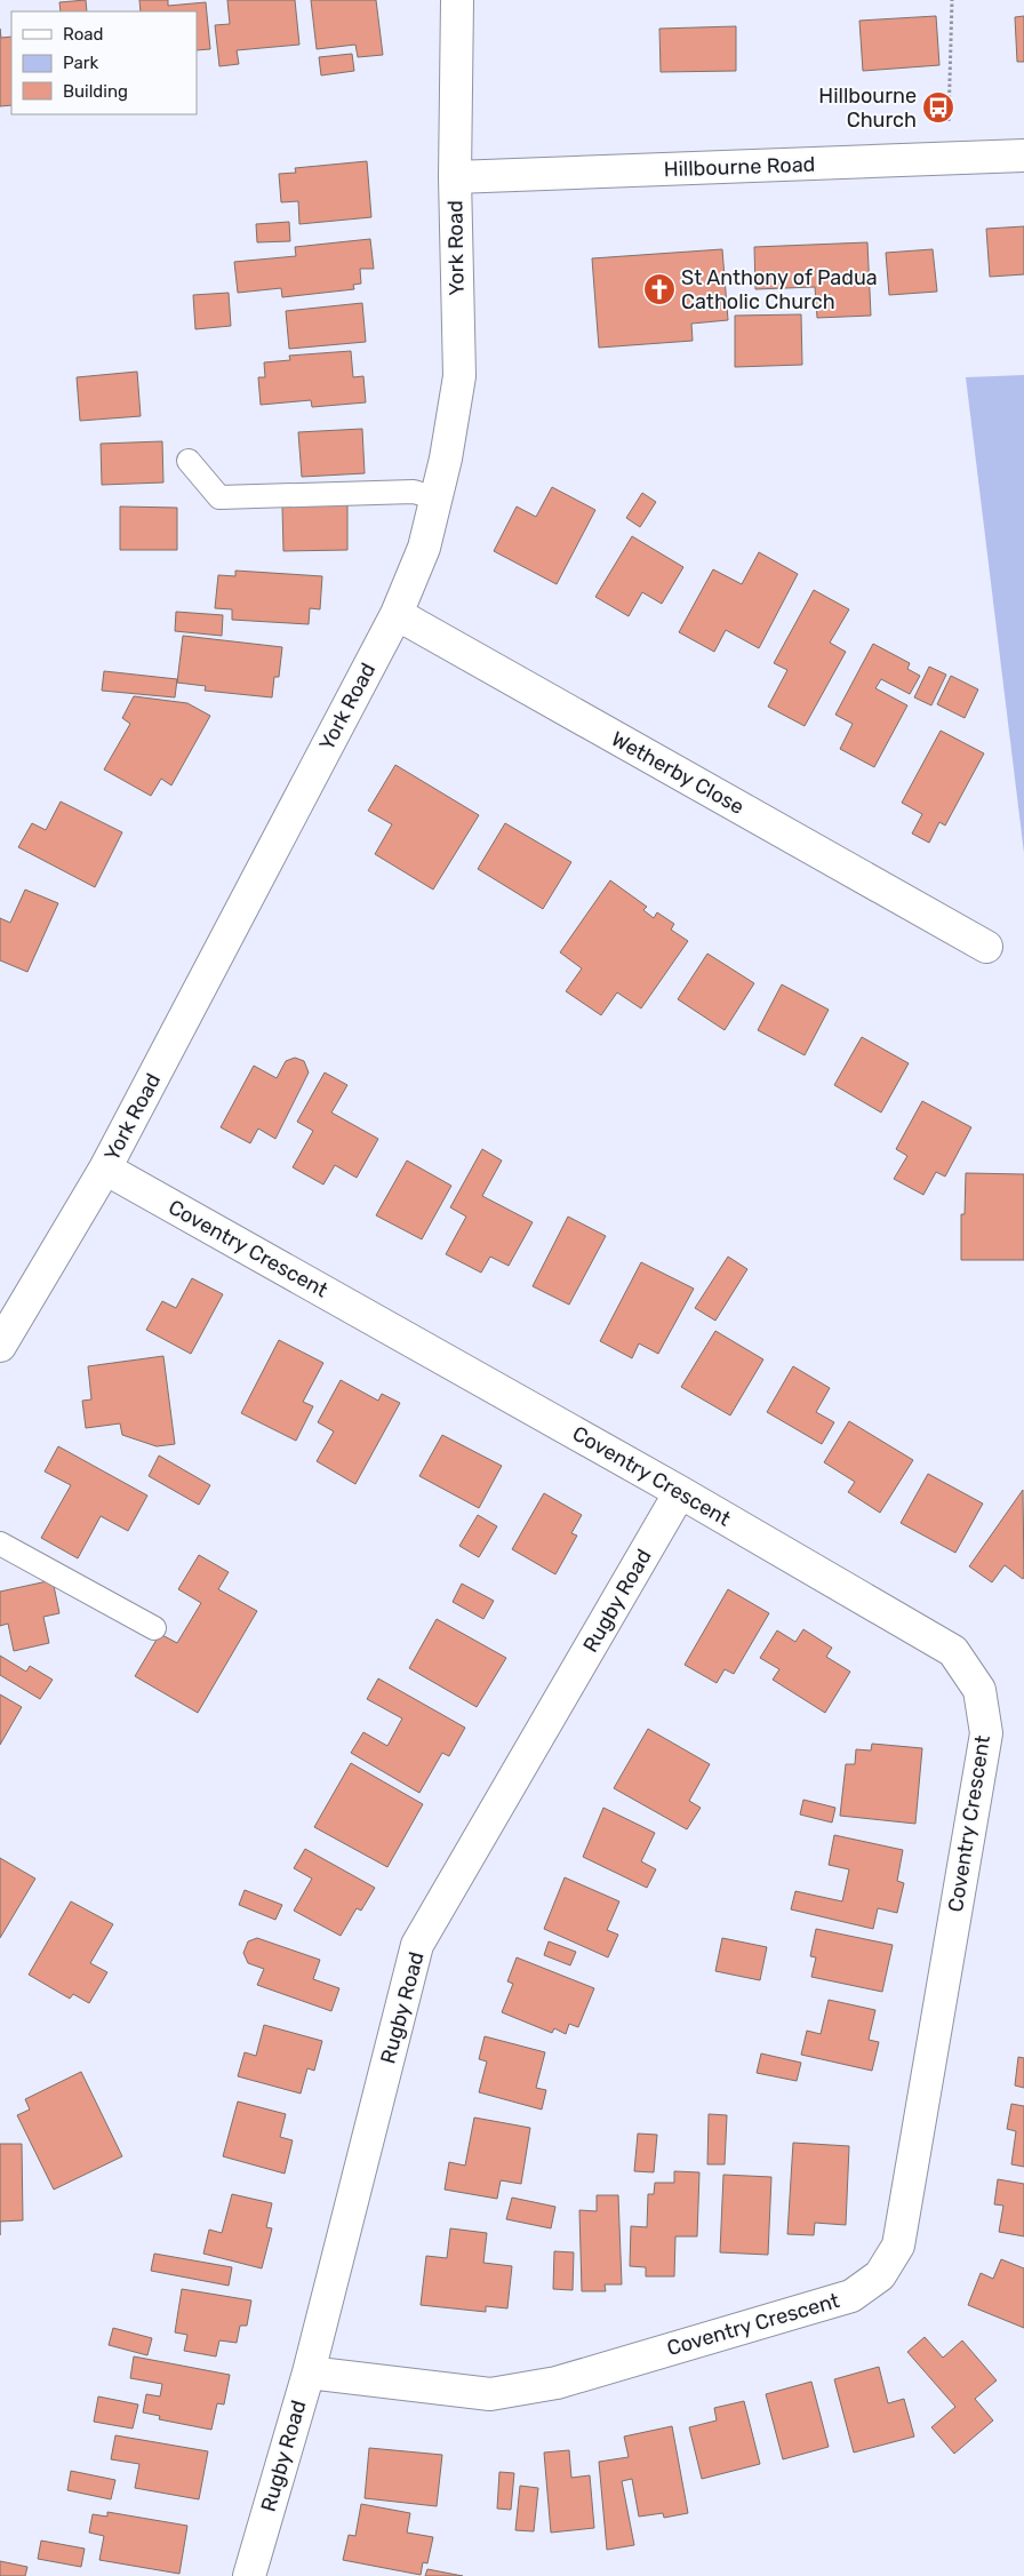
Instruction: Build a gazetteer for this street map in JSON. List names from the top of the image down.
{
  "streets": {
    "street": [
      "Hillbourne Road",
      "York Road",
      "Wetherby Close",
      "Coventry Crescent",
      "Rugby Road"
    ]
  },
  "crossings": [
    ["Hillbourne Road", "York Road"],
    ["York Road", "Wetherby Close"],
    ["York Road", "Coventry Crescent"],
    ["Coventry Crescent", "Rugby Road"]
  ],
  "places": {
    "bus stop": ["Hillbourne Church"],
    "church": ["St Anthony of Padua Catholic Church"]
  },
  "legend": ["Road", "Park", "Building"]
}
